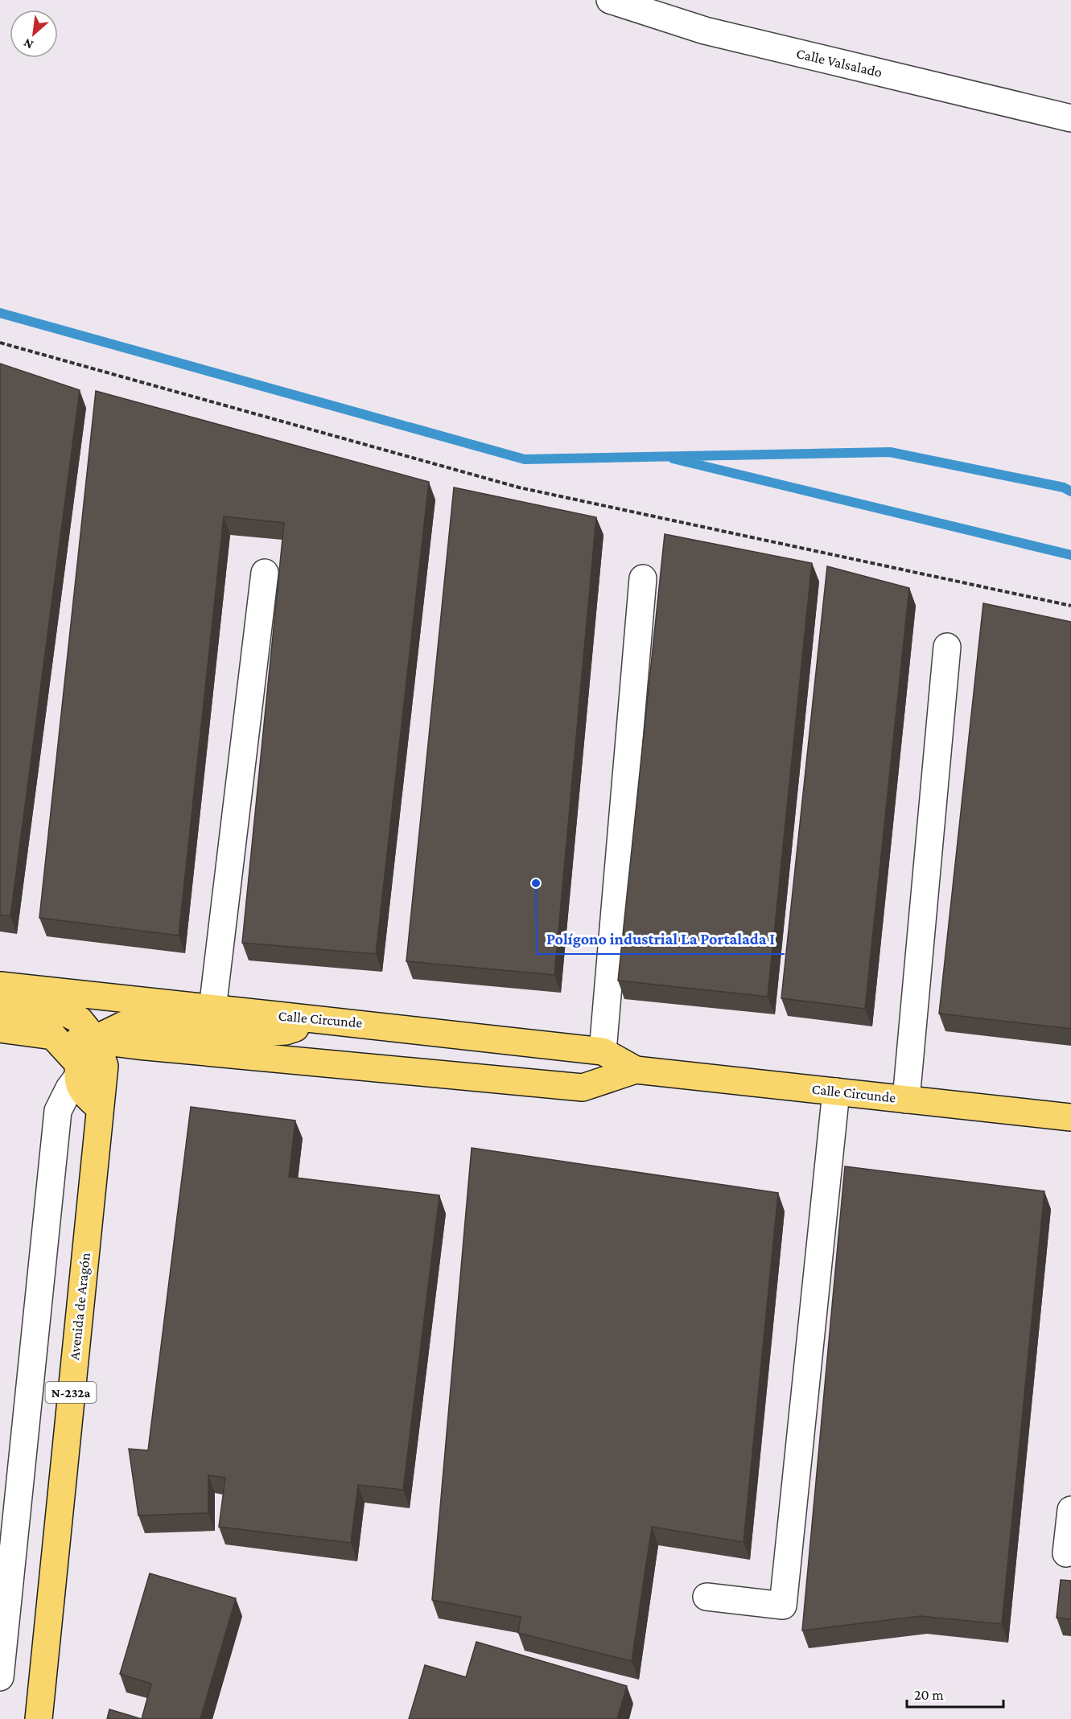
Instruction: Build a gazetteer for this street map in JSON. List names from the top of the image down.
{
  "streets": {
    "main road": ["Calle Circunde", "Avenida de Aragón", "N-232a"],
    "street": ["Calle Valsalado"]
  },
  "crossings": [
    ["Calle Circunde", "Avenida de Aragón"]
  ],
  "places": ["Polígono industrial La Portalada I"],
  "scale_bar": "20 m",
  "north": "bottom left"
}
